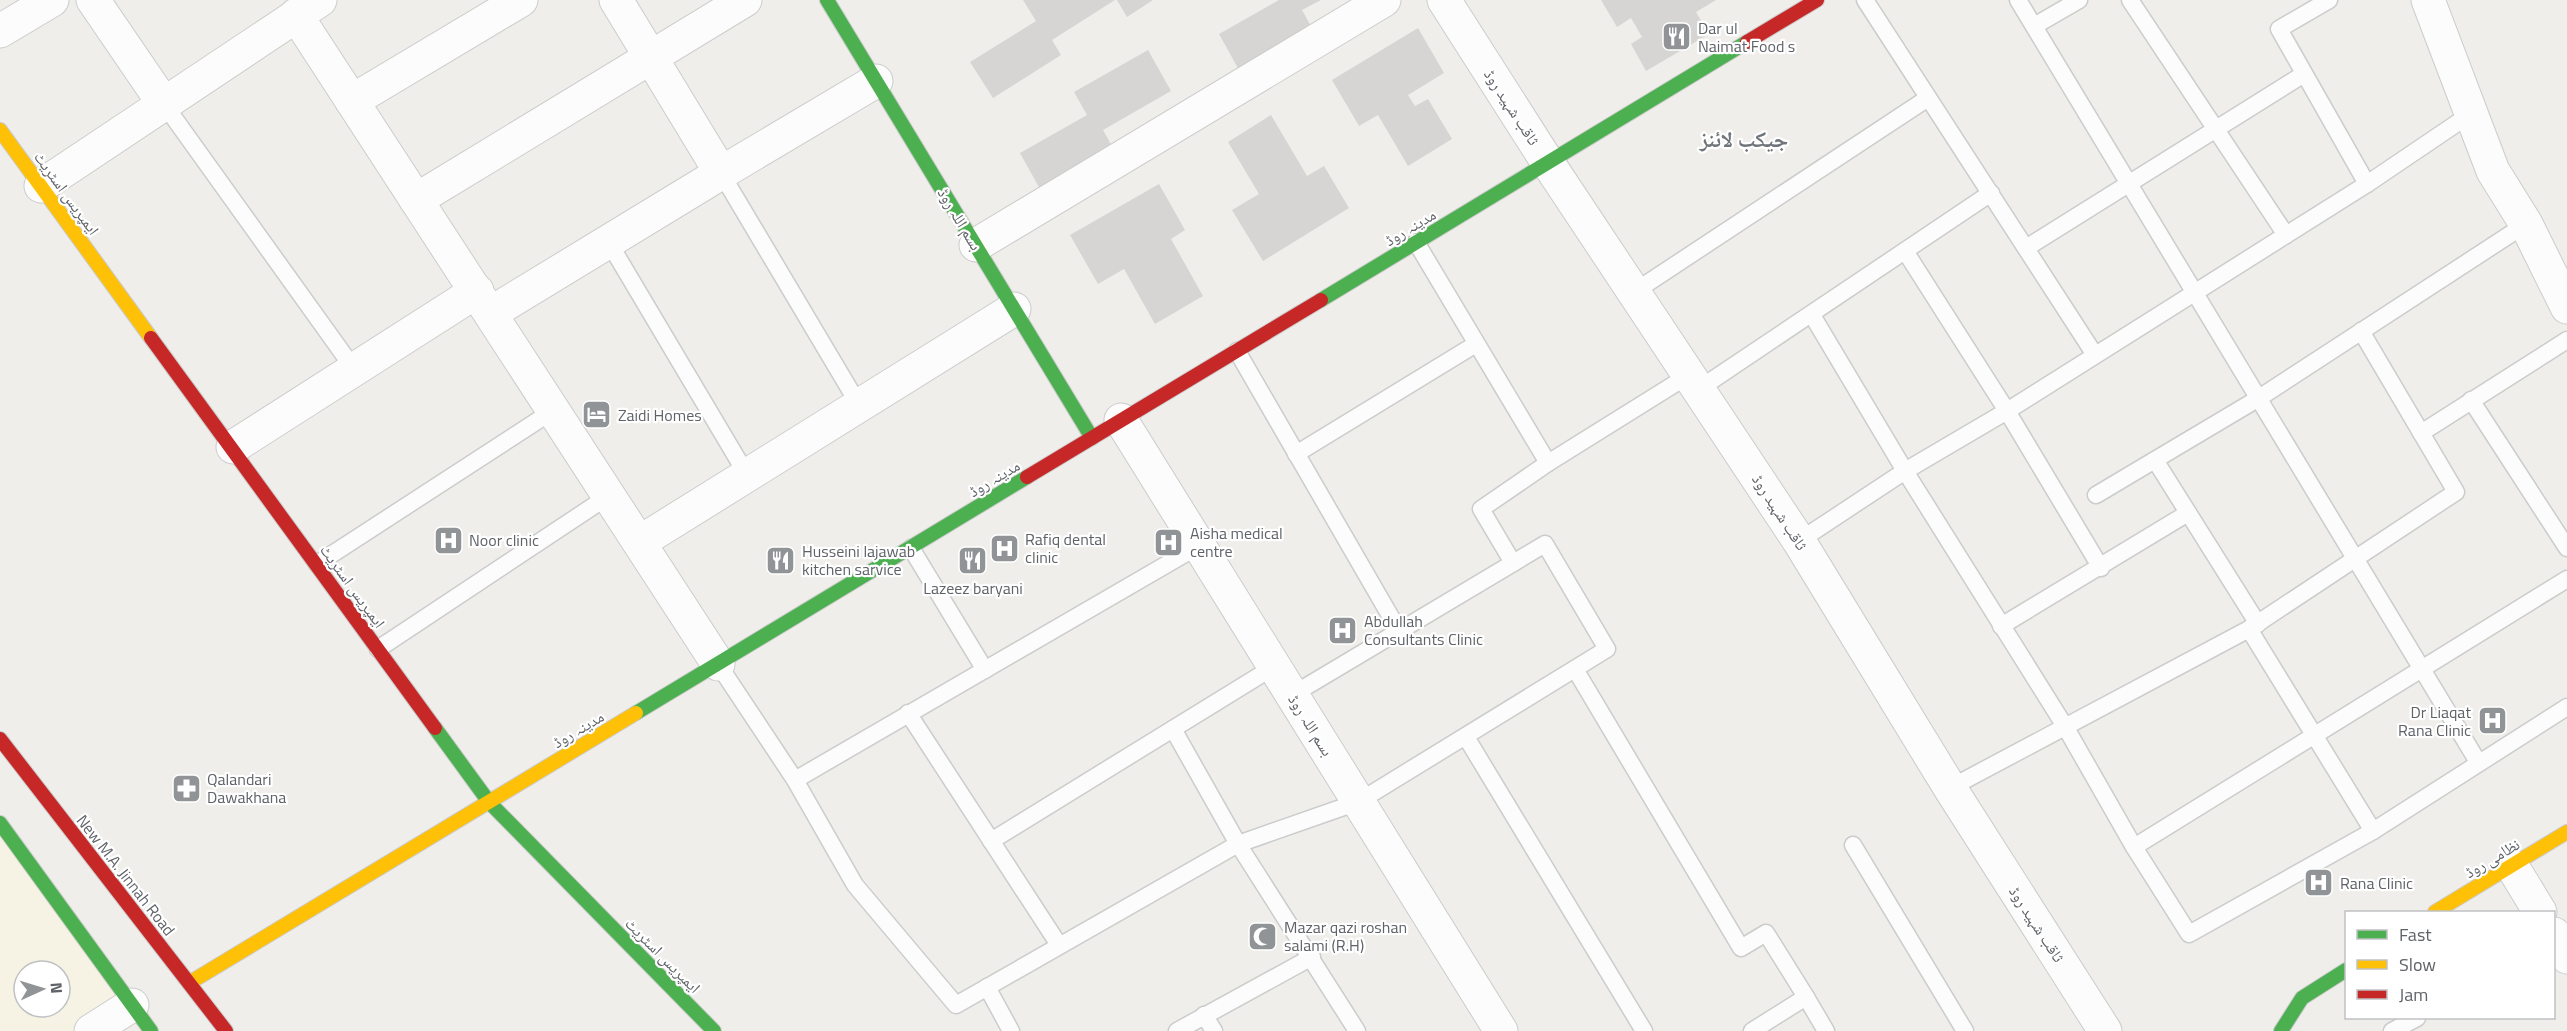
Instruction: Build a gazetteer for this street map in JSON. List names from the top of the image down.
{
  "streets": {
    "street": [
      "ثاقب شہید روڈ",
      "ایمپریس اسٹریٹ",
      "بسم اللہ روڈ",
      "مدینہ روڈ",
      "نظامی روڈ",
      "New M.A. Jinnah Road"
    ]
  },
  "crossings": [
    ["ثاقب شہید روڈ", "مدینہ روڈ"],
    ["ایمپریس اسٹریٹ", "مدینہ روڈ"],
    ["بسم اللہ روڈ", "مدینہ روڈ"],
    ["مدینہ روڈ", "New M.A. Jinnah Road"]
  ],
  "districts": ["جیکب لائنز"],
  "places": {
    "restaurant": ["Dar ul Naimat Food s", "Husseini lajawab kitchen sarvice", "Lazeez baryani"],
    "hotel": ["Zaidi Homes"],
    "hospital": [
      "Noor clinic",
      "Aisha medical centre",
      "Rafiq dental clinic",
      "Abdullah Consultants Clinic",
      "Dr Liaqat Rana Clinic",
      "Rana Clinic"
    ],
    "pharmacy": ["Qalandari Dawakhana"],
    "mosque": ["Mazar qazi roshan salami (R.H)"]
  },
  "legend": ["Fast", "Slow", "Jam"],
  "north": "right"
}
